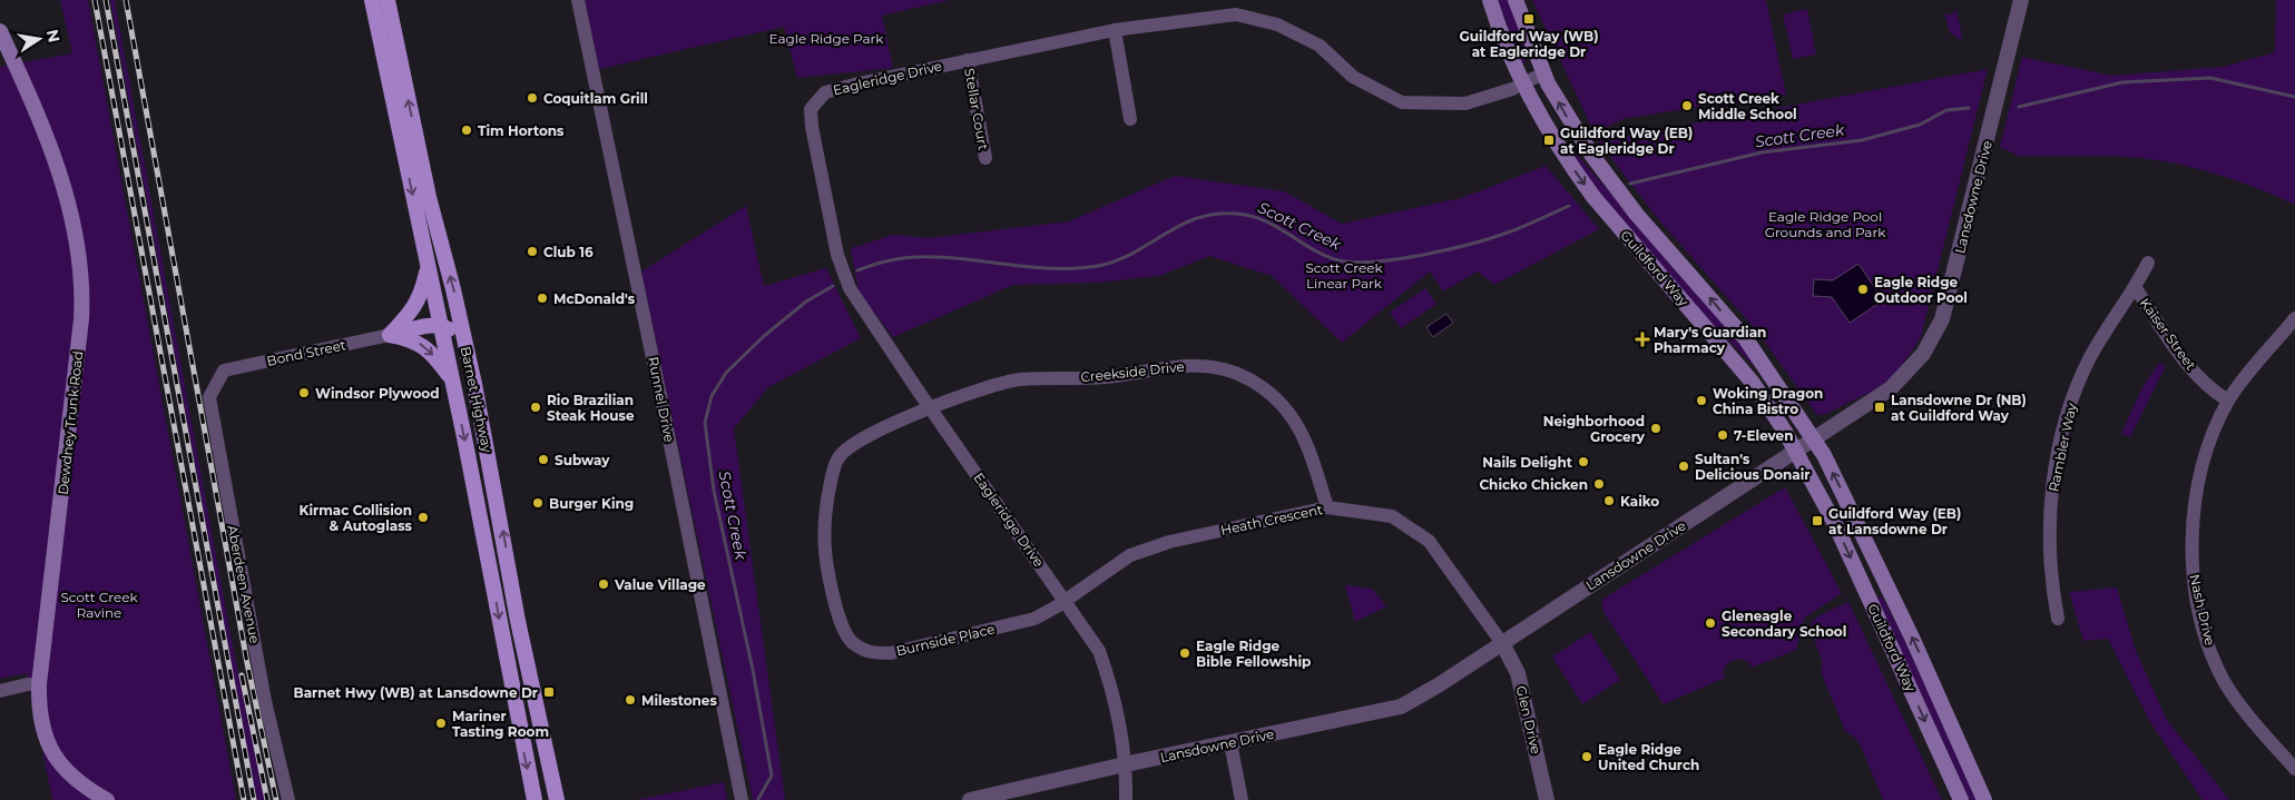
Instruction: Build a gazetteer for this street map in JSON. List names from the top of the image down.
{
  "streets": {
    "main road": ["Guildford Way", "Barnet Highway", "Dewdney Trunk Road"],
    "street": [
      "Eagleridge Drive",
      "Stellar Court",
      "Lansdowne Drive",
      "Kaiser Street",
      "Bond Street",
      "Creekside Drive",
      "Runnel Drive",
      "Rambler Way",
      "Heath Crescent",
      "Aberdeen Avenue",
      "Nash Drive",
      "Burnside Place",
      "Glen Drive"
    ]
  },
  "crossings": [
    ["Eagleridge Drive", "Stellar Court"],
    ["Eagleridge Drive", "Lansdowne Drive"],
    ["Eagleridge Drive", "Guildford Way"],
    ["Eagleridge Drive", "Creekside Drive"],
    ["Eagleridge Drive", "Heath Crescent"],
    ["Eagleridge Drive", "Burnside Place"],
    ["Lansdowne Drive", "Guildford Way"],
    ["Lansdowne Drive", "Heath Crescent"],
    ["Lansdowne Drive", "Glen Drive"],
    ["Kaiser Street", "Rambler Way"],
    ["Kaiser Street", "Nash Drive"],
    ["Bond Street", "Aberdeen Avenue"],
    ["Creekside Drive", "Heath Crescent"],
    ["Creekside Drive", "Burnside Place"],
    ["Heath Crescent", "Burnside Place"],
    ["Heath Crescent", "Glen Drive"]
  ],
  "water": ["Scott Creek"],
  "parks": [
    "Eagle Ridge Park",
    "Eagle Ridge Pool Grounds and Park",
    "Scott Creek Linear Park",
    "Scott Creek Ravine"
  ],
  "places": {
    "transit": [
      "Guildford Way (WB) at Eagleridge Dr",
      "Guildford Way (EB) at Eagleridge Dr",
      "Lansdowne Dr (NB) at Guildford Way",
      "Guildford Way (EB) at Lansdowne Dr",
      "Barnet Hwy (WB) at Lansdowne Dr"
    ],
    "other": [
      "Coquitlam Grill",
      "Scott Creek Middle School",
      "Tim Hortons",
      "Club 16",
      "Eagle Ridge Outdoor Pool",
      "McDonald's",
      "Windsor Plywood",
      "Woking Dragon China Bistro",
      "Rio Brazilian Steak House",
      "Neighborhood Grocery",
      "7-Eleven",
      "Subway",
      "Nails Delight",
      "Sultan's Delicious Donair",
      "Chicko Chicken",
      "Kaiko",
      "Burger King",
      "Kirmac Collision & Autoglass",
      "Value Village",
      "Gleneagle Secondary School",
      "Eagle Ridge Bible Fellowship",
      "Milestones",
      "Mariner Tasting Room",
      "Eagle Ridge United Church"
    ],
    "health": ["Mary's Guardian Pharmacy"]
  },
  "north": "right"
}
